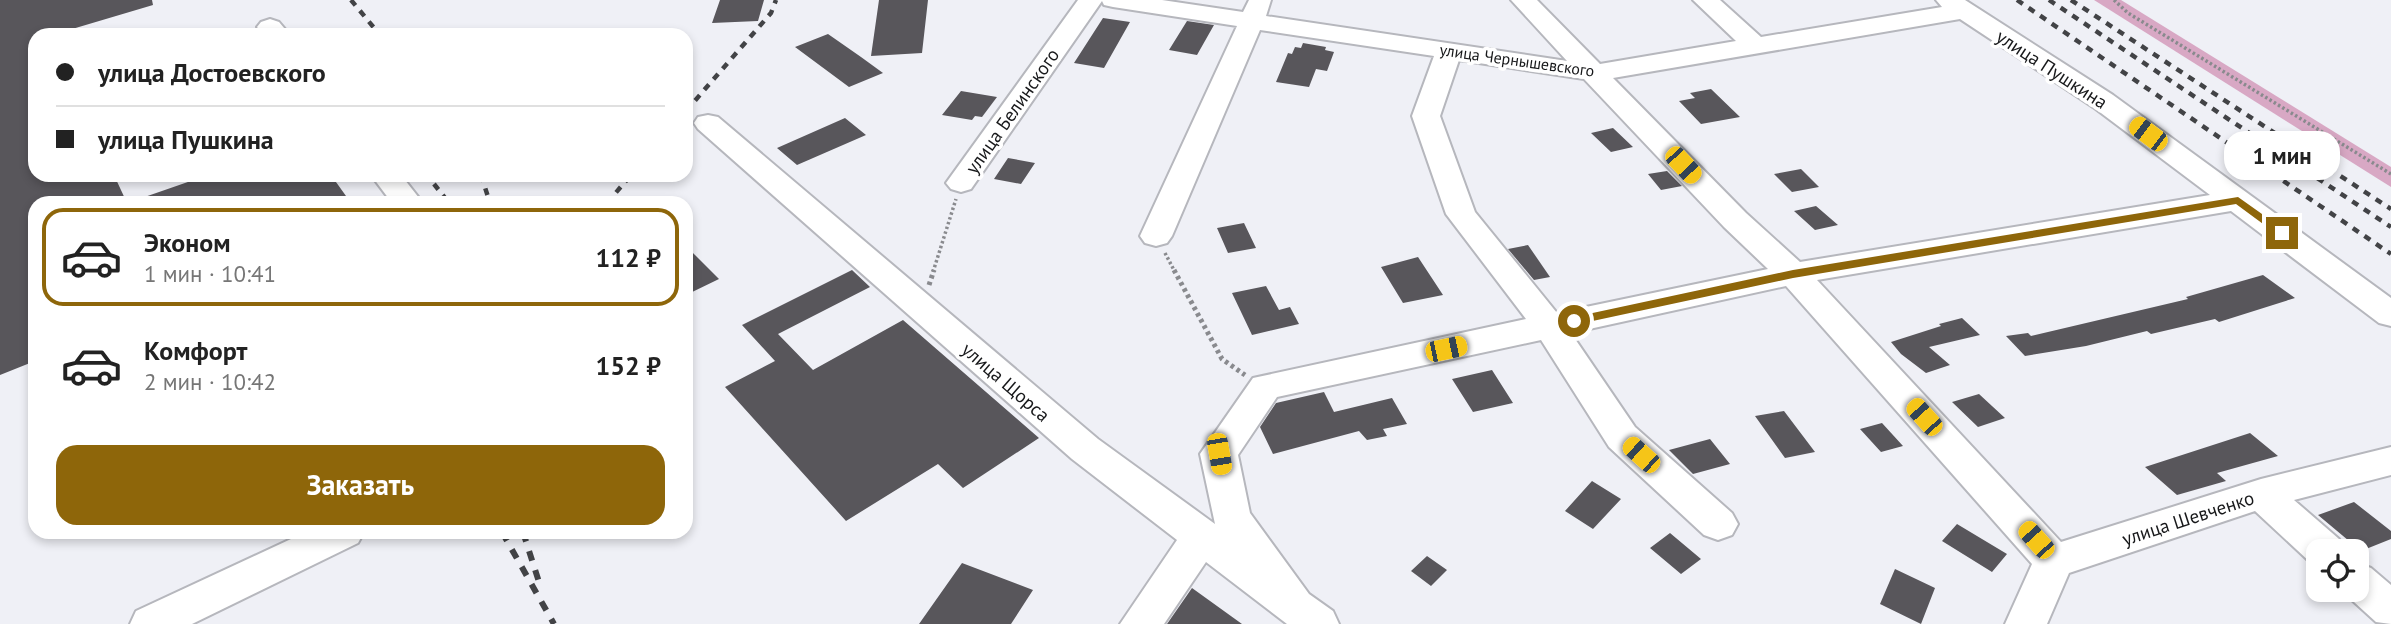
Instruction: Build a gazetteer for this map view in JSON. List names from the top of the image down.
{
  "streets": {
    "street": [
      "улица Чернышевского",
      "улица Пушкина",
      "улица Белинского",
      "улица Щорса",
      "улица Шевченко"
    ]
  },
  "crossings": [
    ["улица Чернышевского", "улица Пушкина"],
    ["улица Белинского", "улица Щорса"]
  ],
  "page": {
    "banner": ["улица Достоевского", "улица Пушкина"],
    "bubble": "1 мин",
    "list": [
      {
        "name": "Эконом",
        "note": "1 мин · 10:41",
        "value": "112 ₽"
      },
      {
        "name": "Комфорт",
        "note": "2 мин · 10:42",
        "value": "152 ₽"
      }
    ],
    "buttons": "Заказать"
  }
}
